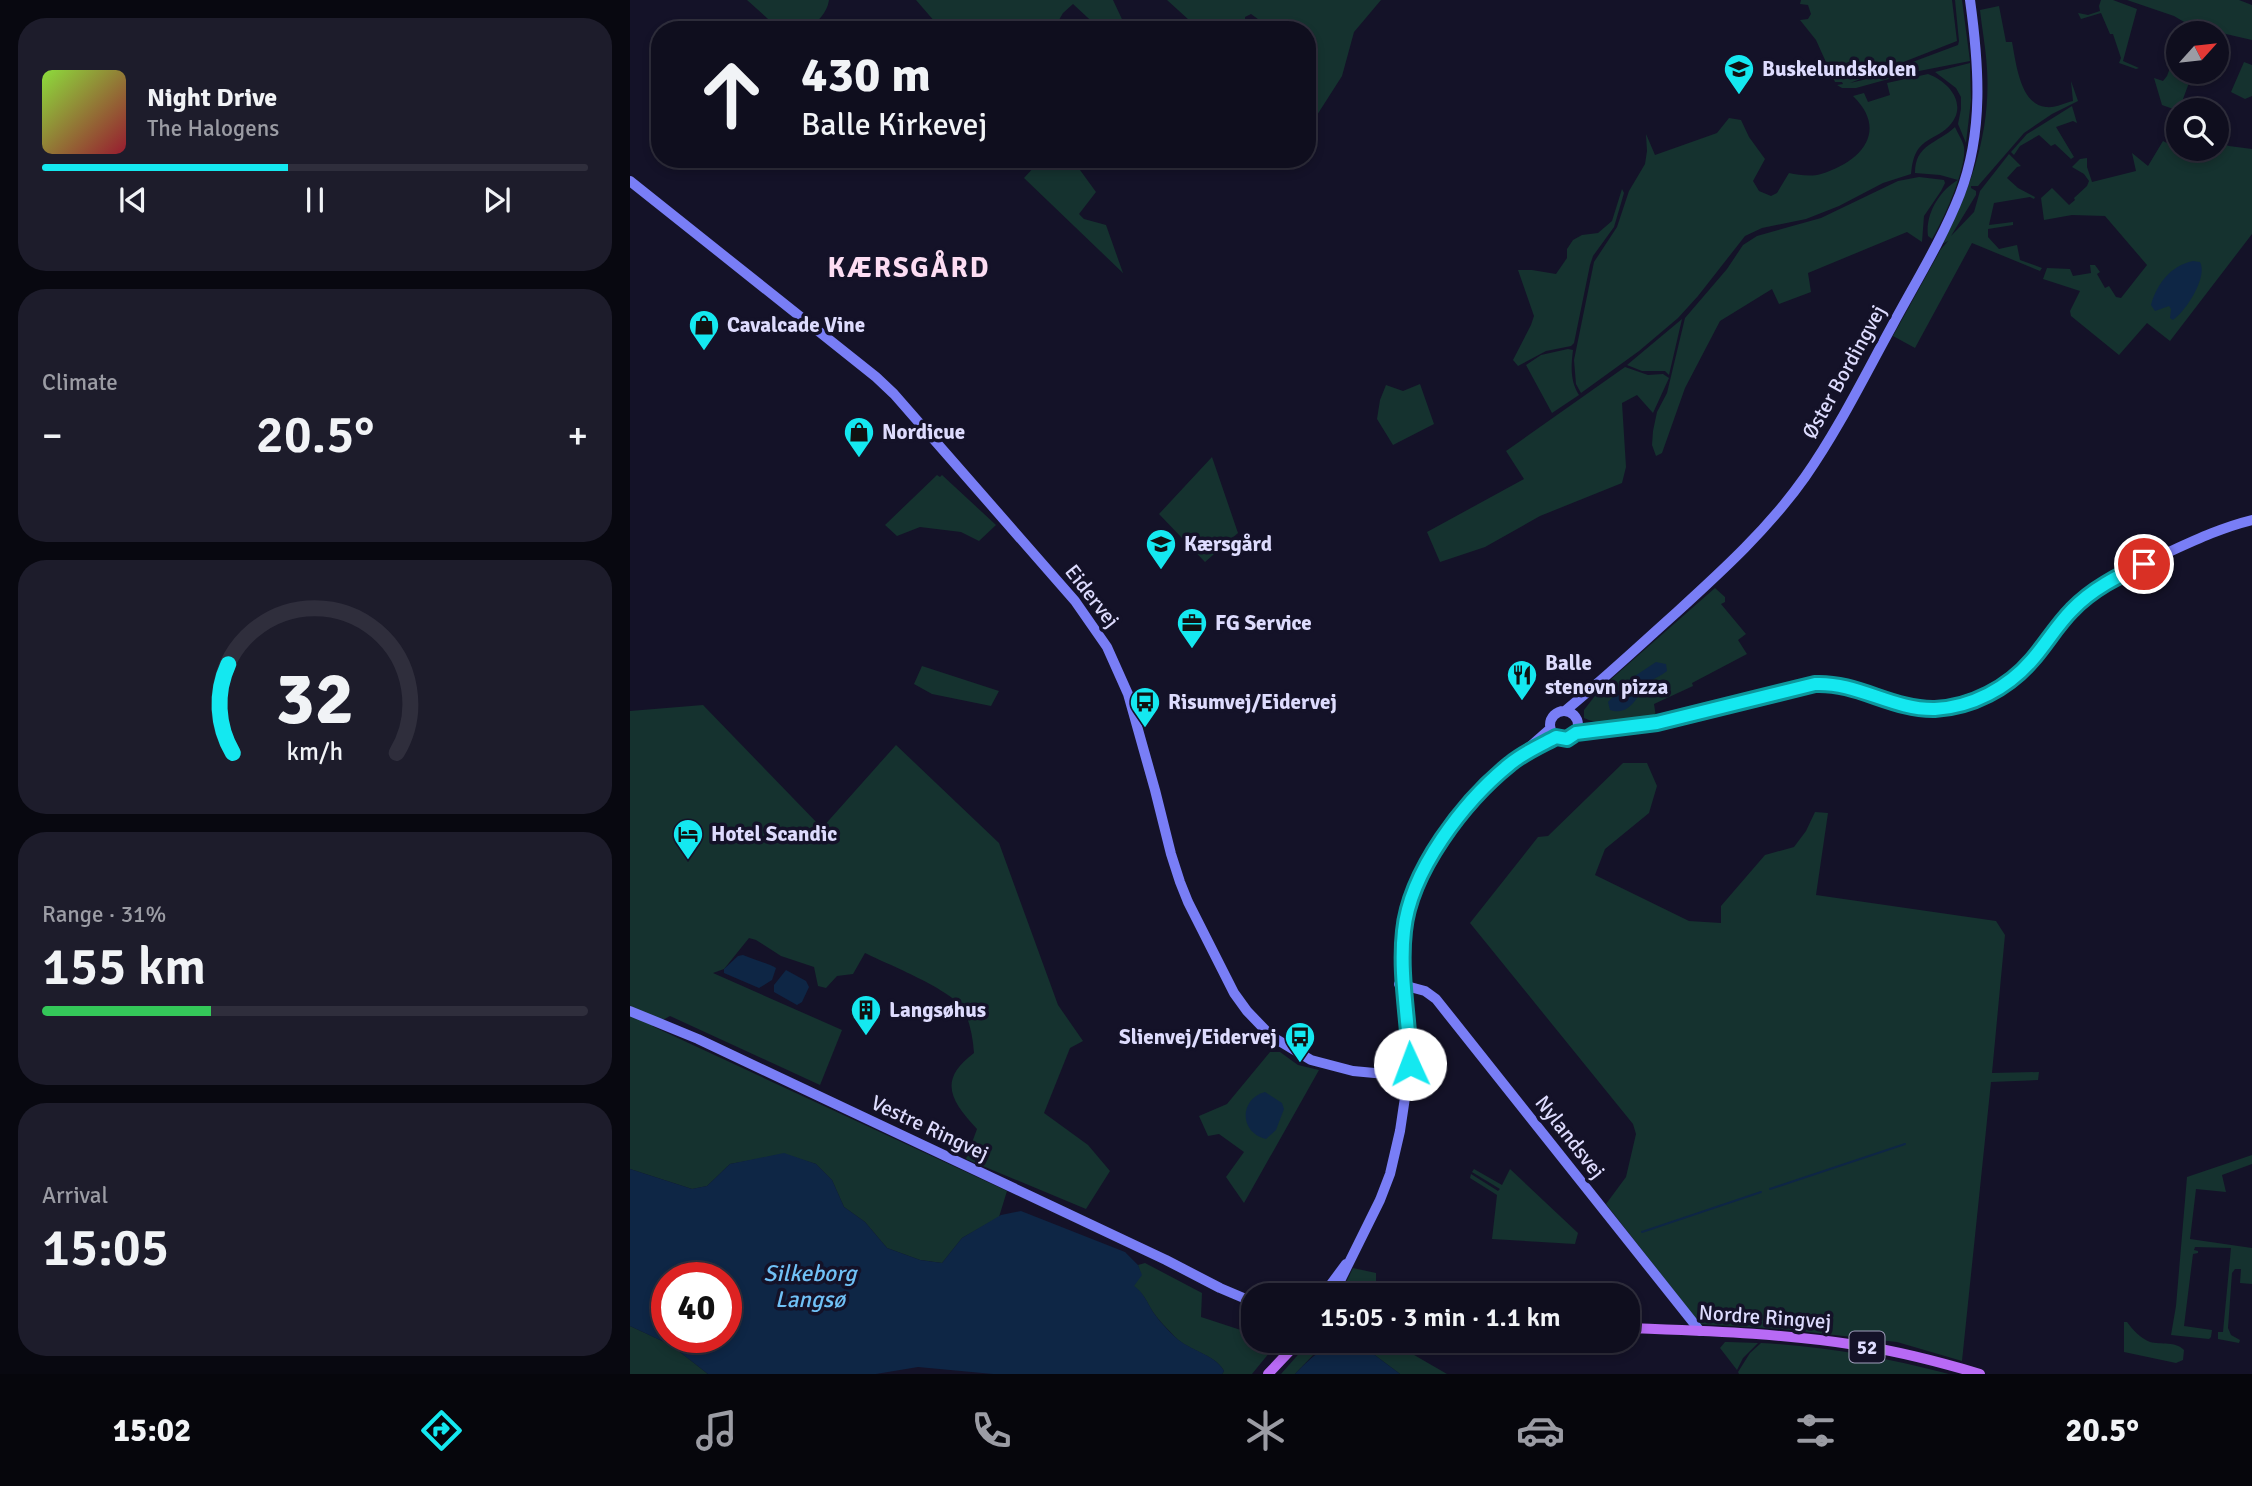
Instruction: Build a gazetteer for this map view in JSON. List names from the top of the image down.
{
  "streets": {
    "main road": ["Nordre Ringvej", "52"],
    "street": [
      "Øster Bordingvej",
      "Eidervej",
      "Vestre Ringvej",
      "Nylandsvej"
    ]
  },
  "crossings": [
    ["Nylandsvej", "Nordre Ringvej"]
  ],
  "districts": ["KÆRSGÅRD"],
  "water": ["Silkeborg Langsø"],
  "places": {
    "school or university": ["Buskelundskolen", "Kærsgård"],
    "shop": ["Cavalcade Vine", "Nordicue"],
    "office": ["FG Service"],
    "restaurant": ["Balle stenovn pizza"],
    "bus stop": ["Risumvej/Eidervej", "Slienvej/Eidervej"],
    "hotel": ["Hotel Scandic"],
    "building": ["Langsøhus"]
  },
  "north": "top right",
  "page": {
    "turn": ["430 m", "Balle Kirkevej"],
    "song": ["Night Drive", "The Halogens"],
    "tile": [
      "Climate",
      ["Range · 31%", "155 km"],
      ["Arrival", "15:05"]
    ],
    "heat": ["−", "20.5°", "+"],
    "limit": "40",
    "trip": "15:05 · 3 min · 1.1 km",
    "tabs": ["15:02", "20.5°"],
    "gauge": ["32", "km/h"]
  }
}
